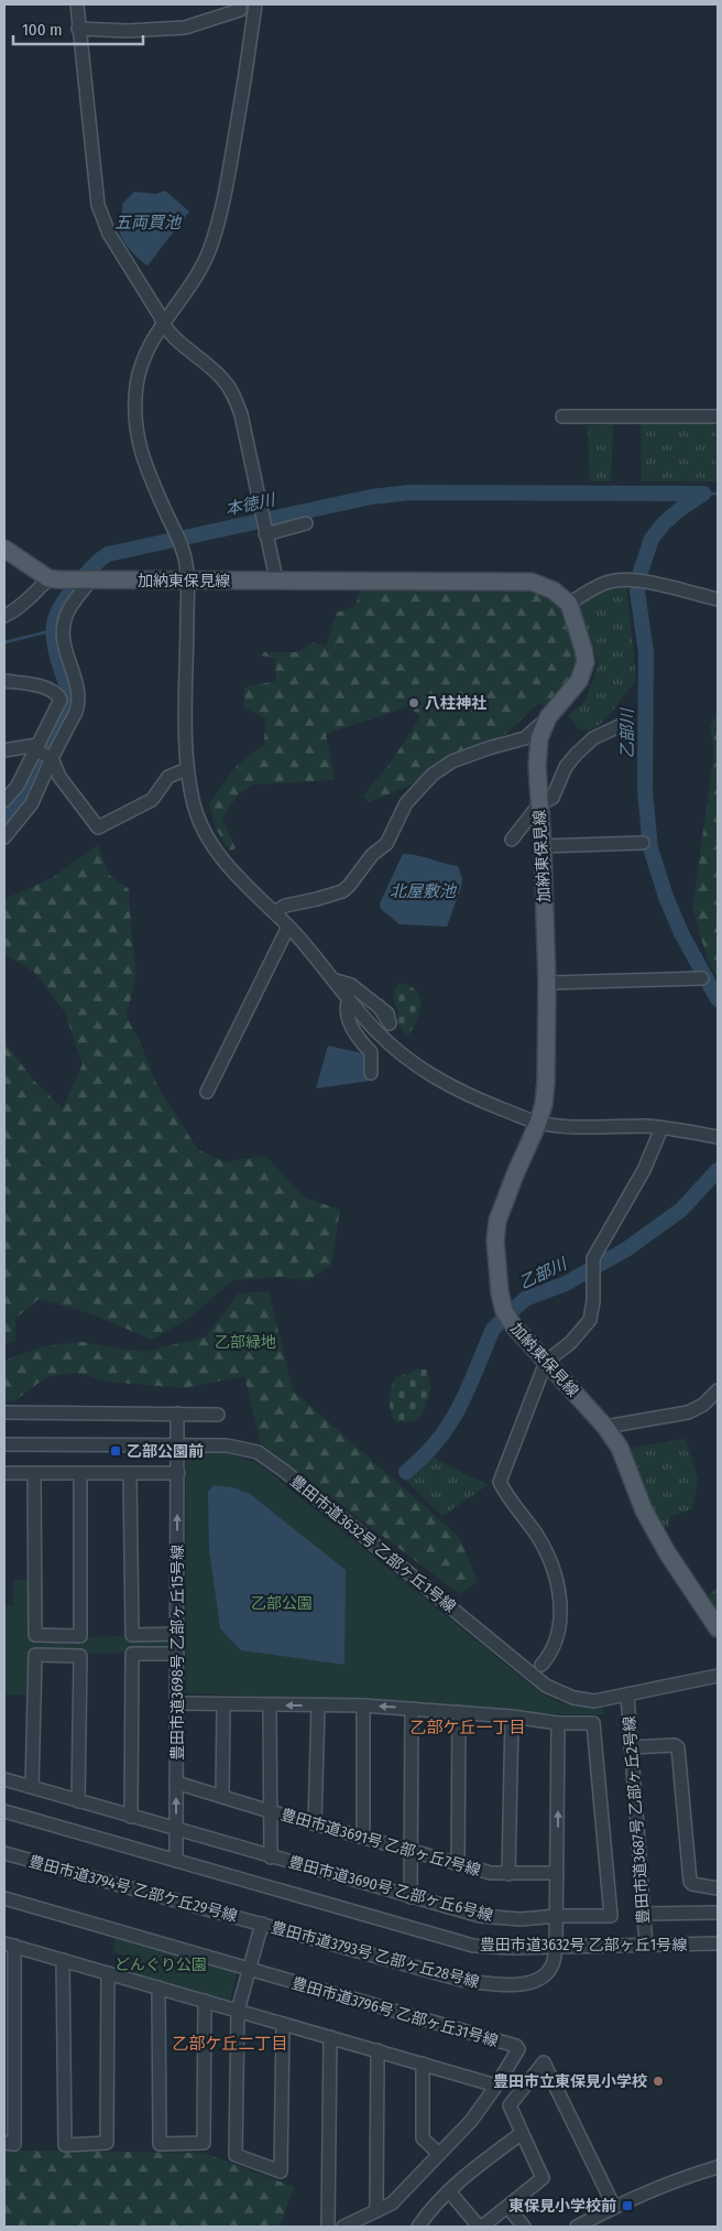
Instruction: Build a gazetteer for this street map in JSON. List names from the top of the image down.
{
  "streets": {
    "main road": ["加納東保見線"],
    "street": [
      "豊田市道3632号 乙部ヶ丘1号線",
      "豊田市道3698号 乙部ヶ丘15号線",
      "豊田市道3687号 乙部ヶ丘2号線",
      "豊田市道3691号 乙部ヶ丘7号線",
      "豊田市道3794号 乙部ケ丘29号線",
      "豊田市道3690号 乙部ヶ丘6号線",
      "豊田市道3793号 乙部ヶ丘28号線",
      "豊田市道3796号 乙部ヶ丘31号線"
    ]
  },
  "crossings": [
    ["豊田市道3632号 乙部ヶ丘1号線", "豊田市道3698号 乙部ヶ丘15号線"],
    ["豊田市道3632号 乙部ヶ丘1号線", "豊田市道3687号 乙部ヶ丘2号線"],
    ["豊田市道3632号 乙部ヶ丘1号線", "豊田市道3793号 乙部ヶ丘28号線"],
    ["豊田市道3691号 乙部ヶ丘7号線", "豊田市道3690号 乙部ヶ丘6号線"],
    ["豊田市道3691号 乙部ヶ丘7号線", "豊田市道3793号 乙部ヶ丘28号線"],
    ["豊田市道3794号 乙部ケ丘29号線", "豊田市道3793号 乙部ヶ丘28号線"],
    ["豊田市道3690号 乙部ヶ丘6号線", "豊田市道3793号 乙部ヶ丘28号線"],
    ["豊田市道3793号 乙部ヶ丘28号線", "豊田市道3796号 乙部ヶ丘31号線"]
  ],
  "one_way": ["豊田市道3698号 乙部ヶ丘15号線"],
  "districts": ["乙部ケ丘一丁目", "乙部ケ丘二丁目"],
  "water": [
    "五両買池",
    "本徳川",
    "乙部川",
    "北屋敷池"
  ],
  "parks": ["乙部緑地", "乙部公園", "どんぐり公園"],
  "places": {
    "other": ["八柱神社", "豊田市立東保見小学校"],
    "transit": ["乙部公園前", "東保見小学校前"]
  },
  "scale_bar": "100 m"
}
